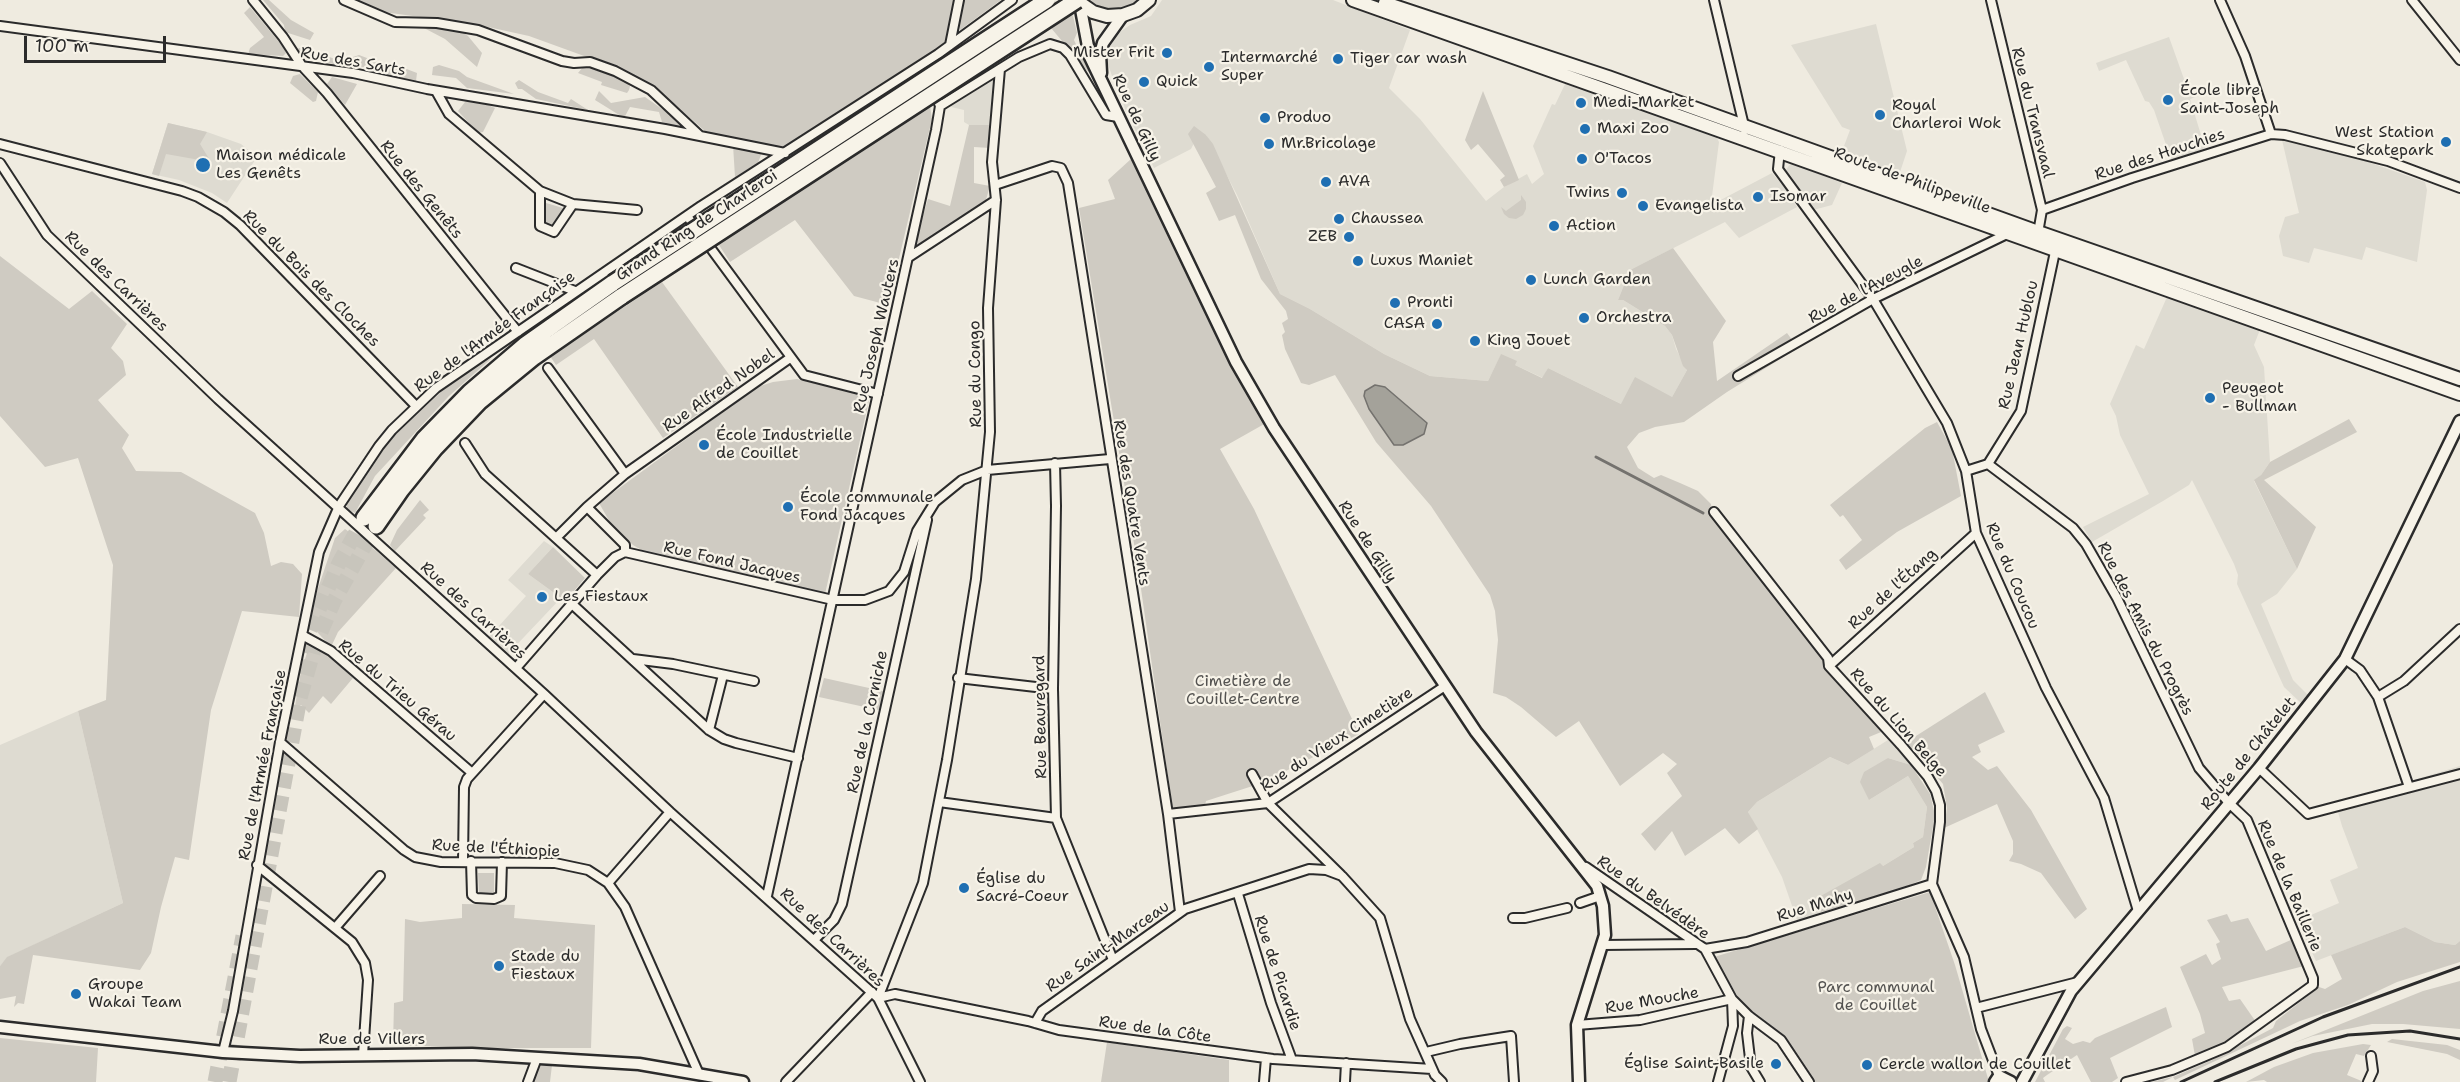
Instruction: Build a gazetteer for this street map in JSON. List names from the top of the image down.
{
  "streets": {
    "highway": ["Grand Ring de Charleroi"],
    "main road": [
      "Rue de Gilly",
      "Route de Philippeville",
      "Route de Châtelet",
      "Rue de Villers"
    ],
    "street": [
      "Rue des Sarts",
      "Rue du Transvaal",
      "Rue des Hauchies",
      "Rue des Genêts",
      "Rue du Bois des Cloches",
      "Rue des Carrières",
      "Rue de l'Aveugle",
      "Rue de l'Armée Française",
      "Rue Joseph Wauters",
      "Rue Jean Hublou",
      "Rue du Congo",
      "Rue Alfred Nobel",
      "Rue des Quatre Vents",
      "Rue Fond Jacques",
      "Rue du Coucou",
      "Rue de l'Étang",
      "Rue des Amis du Progrès",
      "Rue du Trieu Gérau",
      "Rue Beauregard",
      "Rue de la Corniche",
      "Rue du Lion Belge",
      "Rue du Vieux Cimetière",
      "Rue de l'Éthiopie",
      "Rue de la Baillerie",
      "Rue du Belvédère",
      "Rue Mahy",
      "Rue Saint-Marceau",
      "Rue de Picardie",
      "Rue Mouche",
      "Rue de la Côte"
    ]
  },
  "crossings": [
    ["Rue des Sarts", "Rue des Genêts"],
    ["Rue des Sarts", "Rue de l'Armée Française"],
    ["Rue du Transvaal", "Rue des Hauchies"],
    ["Rue du Transvaal", "Route de Philippeville"],
    ["Rue de Gilly", "Grand Ring de Charleroi"],
    ["Rue de Gilly", "Rue du Vieux Cimetière"],
    ["Rue de Gilly", "Rue du Belvédère"],
    ["Rue de Gilly", "Rue Mouche"],
    ["Route de Philippeville", "Rue de l'Aveugle"],
    ["Route de Philippeville", "Rue Jean Hublou"],
    ["Route de Philippeville", "Rue du Coucou"],
    ["Rue des Genêts", "Rue de l'Armée Française"],
    ["Rue du Bois des Cloches", "Rue de l'Armée Française"],
    ["Rue des Carrières", "Rue de l'Armée Française"],
    ["Rue des Carrières", "Rue Joseph Wauters"],
    ["Rue des Carrières", "Rue du Congo"],
    ["Rue des Carrières", "Rue de la Corniche"],
    ["Rue des Carrières", "Rue de la Côte"],
    ["Rue de l'Aveugle", "Rue du Coucou"],
    ["Rue de l'Armée Française", "Rue du Trieu Gérau"],
    ["Rue de l'Armée Française", "Rue de l'Éthiopie"],
    ["Rue de l'Armée Française", "Rue de Villers"],
    ["Rue Joseph Wauters", "Rue Alfred Nobel"],
    ["Rue Joseph Wauters", "Rue Fond Jacques"],
    ["Rue Jean Hublou", "Rue des Amis du Progrès"],
    ["Rue du Congo", "Rue des Quatre Vents"],
    ["Rue du Congo", "Rue de la Côte"],
    ["Rue des Quatre Vents", "Rue du Vieux Cimetière"],
    ["Rue des Quatre Vents", "Rue Saint-Marceau"],
    ["Rue Fond Jacques", "Rue de la Corniche"],
    ["Rue du Coucou", "Rue de l'Étang"],
    ["Rue du Coucou", "Route de Châtelet"],
    ["Rue de l'Étang", "Rue du Lion Belge"],
    ["Rue des Amis du Progrès", "Route de Châtelet"],
    ["Rue des Amis du Progrès", "Rue de la Baillerie"],
    ["Rue Beauregard", "Rue Saint-Marceau"],
    ["Rue du Lion Belge", "Rue Mahy"],
    ["Route de Châtelet", "Rue de la Baillerie"],
    ["Rue de l'Éthiopie", "Rue de Villers"],
    ["Rue du Belvédère", "Rue Mahy"],
    ["Rue du Belvédère", "Rue Mouche"],
    ["Rue Saint-Marceau", "Rue de Picardie"],
    ["Rue Saint-Marceau", "Rue de la Côte"],
    ["Rue de Picardie", "Rue de la Côte"]
  ],
  "parks": ["Cimetière de Couillet-Centre", "Parc communal de Couillet"],
  "places": [
    "Mister Frit",
    "Tiger car wash",
    "Intermarché Super",
    "Quick",
    "École libre Saint-Joseph",
    "Medi-Market",
    "Royal Charleroi Wok",
    "Produo",
    "Maxi Zoo",
    "West Station Skatepark",
    "Mr.Bricolage",
    "O'Tacos",
    "Maison médicale Les Genêts",
    "AVA",
    "Twins",
    "Isomar",
    "Evangelista",
    "Chaussea",
    "Action",
    "ZEB",
    "Luxus Maniet",
    "Lunch Garden",
    "Pronti",
    "Orchestra",
    "CASA",
    "King Jouet",
    "Peugeot - Bullman",
    "École Industrielle de Couillet",
    "École communale Fond Jacques",
    "Les Fiestaux",
    "Église du Sacré-Coeur",
    "Stade du Fiestaux",
    "Groupe Wakai Team",
    "Église Saint-Basile",
    "Cercle wallon de Couillet"
  ],
  "scale_bar": "100 m"
}
